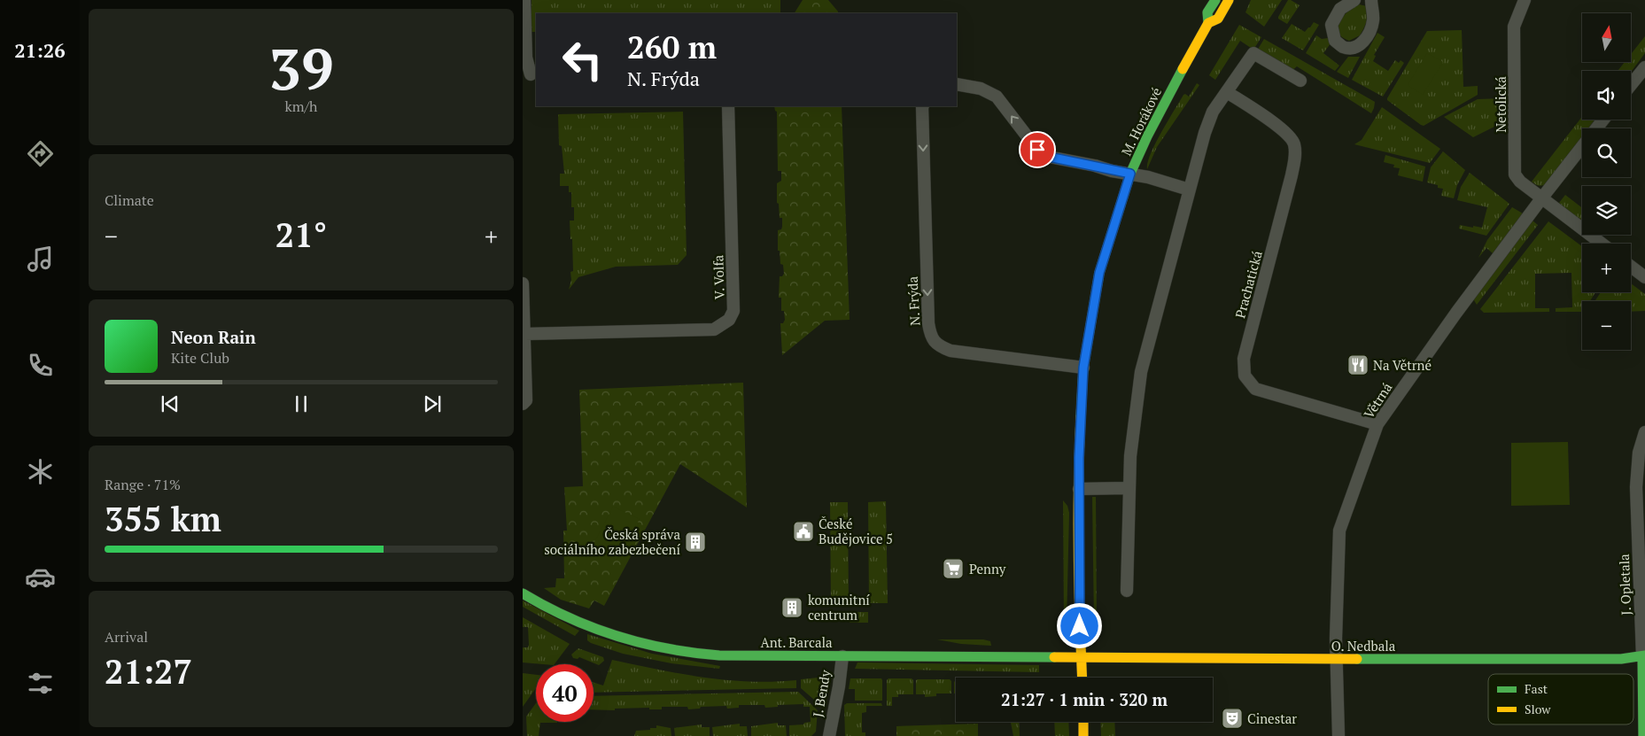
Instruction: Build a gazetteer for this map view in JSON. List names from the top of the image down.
{
  "streets": {
    "street": [
      "Netolická",
      "M. Horákové",
      "V. Volfa",
      "Prachatická",
      "N. Frýda",
      "Větrná",
      "J. Opletala",
      "Ant. Barcala",
      "O. Nedbala",
      "J. Bendy"
    ]
  },
  "crossings": [
    ["Netolická", "Větrná"],
    ["M. Horákové", "N. Frýda"],
    ["M. Horákové", "Ant. Barcala"],
    ["M. Horákové", "O. Nedbala"],
    ["Prachatická", "Větrná"],
    ["Větrná", "O. Nedbala"],
    ["J. Opletala", "O. Nedbala"],
    ["Ant. Barcala", "O. Nedbala"],
    ["Ant. Barcala", "J. Bendy"]
  ],
  "places": {
    "restaurant": ["Na Větrné"],
    "public building": ["České Budějovice 5"],
    "building": ["Česká správa sociálního zabezbečení", "komunitní centrum"],
    "supermarket": ["Penny"],
    "theatre": ["Cinestar"]
  },
  "legend": ["Fast", "Slow"],
  "north": "top",
  "page": {
    "tabs": "21:26",
    "tile": [
      ["39", "km/h"],
      "Climate",
      ["Range · 71%", "355 km"],
      ["Arrival", "21:27"]
    ],
    "map_buttons": ["+", "−"],
    "turn": ["260 m", "N. Frýda"],
    "heat": ["−", "21°", "+"],
    "song": ["Neon Rain", "Kite Club"],
    "limit": "40",
    "trip": "21:27 · 1 min · 320 m"
  }
}
